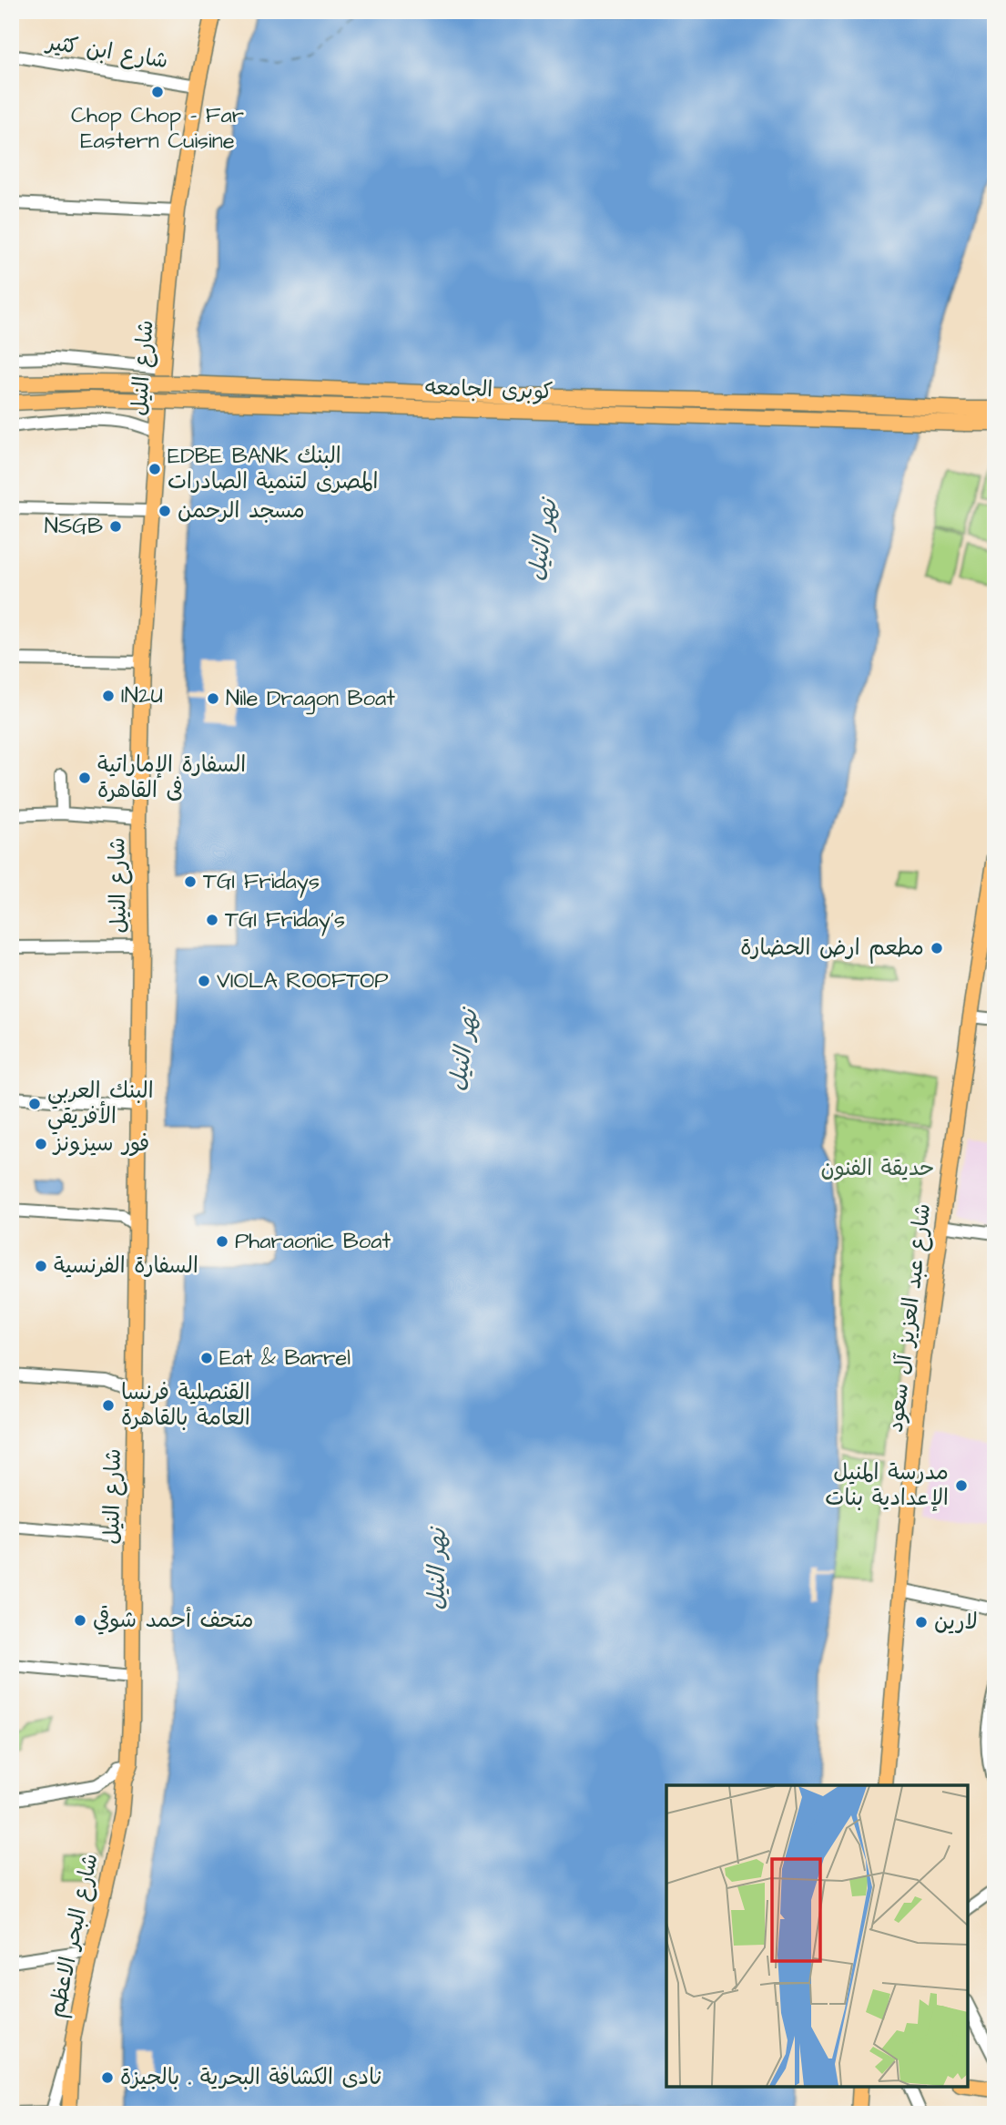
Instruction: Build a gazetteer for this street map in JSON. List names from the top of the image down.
{
  "streets": {
    "main road": [
      "شارع النيل",
      "كوبرى الجامعه",
      "شارع عبد العزيز آل سعود",
      "شارع البحر الاعظم"
    ],
    "street": ["شارع ابن كثير"]
  },
  "crossings": [
    ["شارع ابن كثير", "شارع النيل"],
    ["شارع النيل", "شارع البحر الاعظم"]
  ],
  "water": ["نهر النيل"],
  "parks": ["حديقة الفنون"],
  "places": [
    "Chop Chop - Far Eastern Cuisine",
    "EDBE BANK البنك المصرى لتنمية الصادرات",
    "مسجد الرحمن",
    "NSGB",
    "IN2U",
    "Nile Dragon Boat",
    "السفارة الإماراتية فى القاهرة",
    "TGI Fridays",
    "TGI Friday's",
    "مطعم ارض الحضارة",
    "VIOLA ROOFTOP",
    "البنك العربي الأفريقي",
    "فور سيزونز",
    "Pharaonic Boat",
    "السفارة الفرنسية",
    "Eat & Barrel",
    "القنصلية فرنسا العامة بالقاهرة",
    "مدرسة المنيل الإعدادية بنات",
    "متحف أحمد شوقي",
    "لارين",
    "نادى الكشافة البحرية . بالجيزة"
  ]
}
